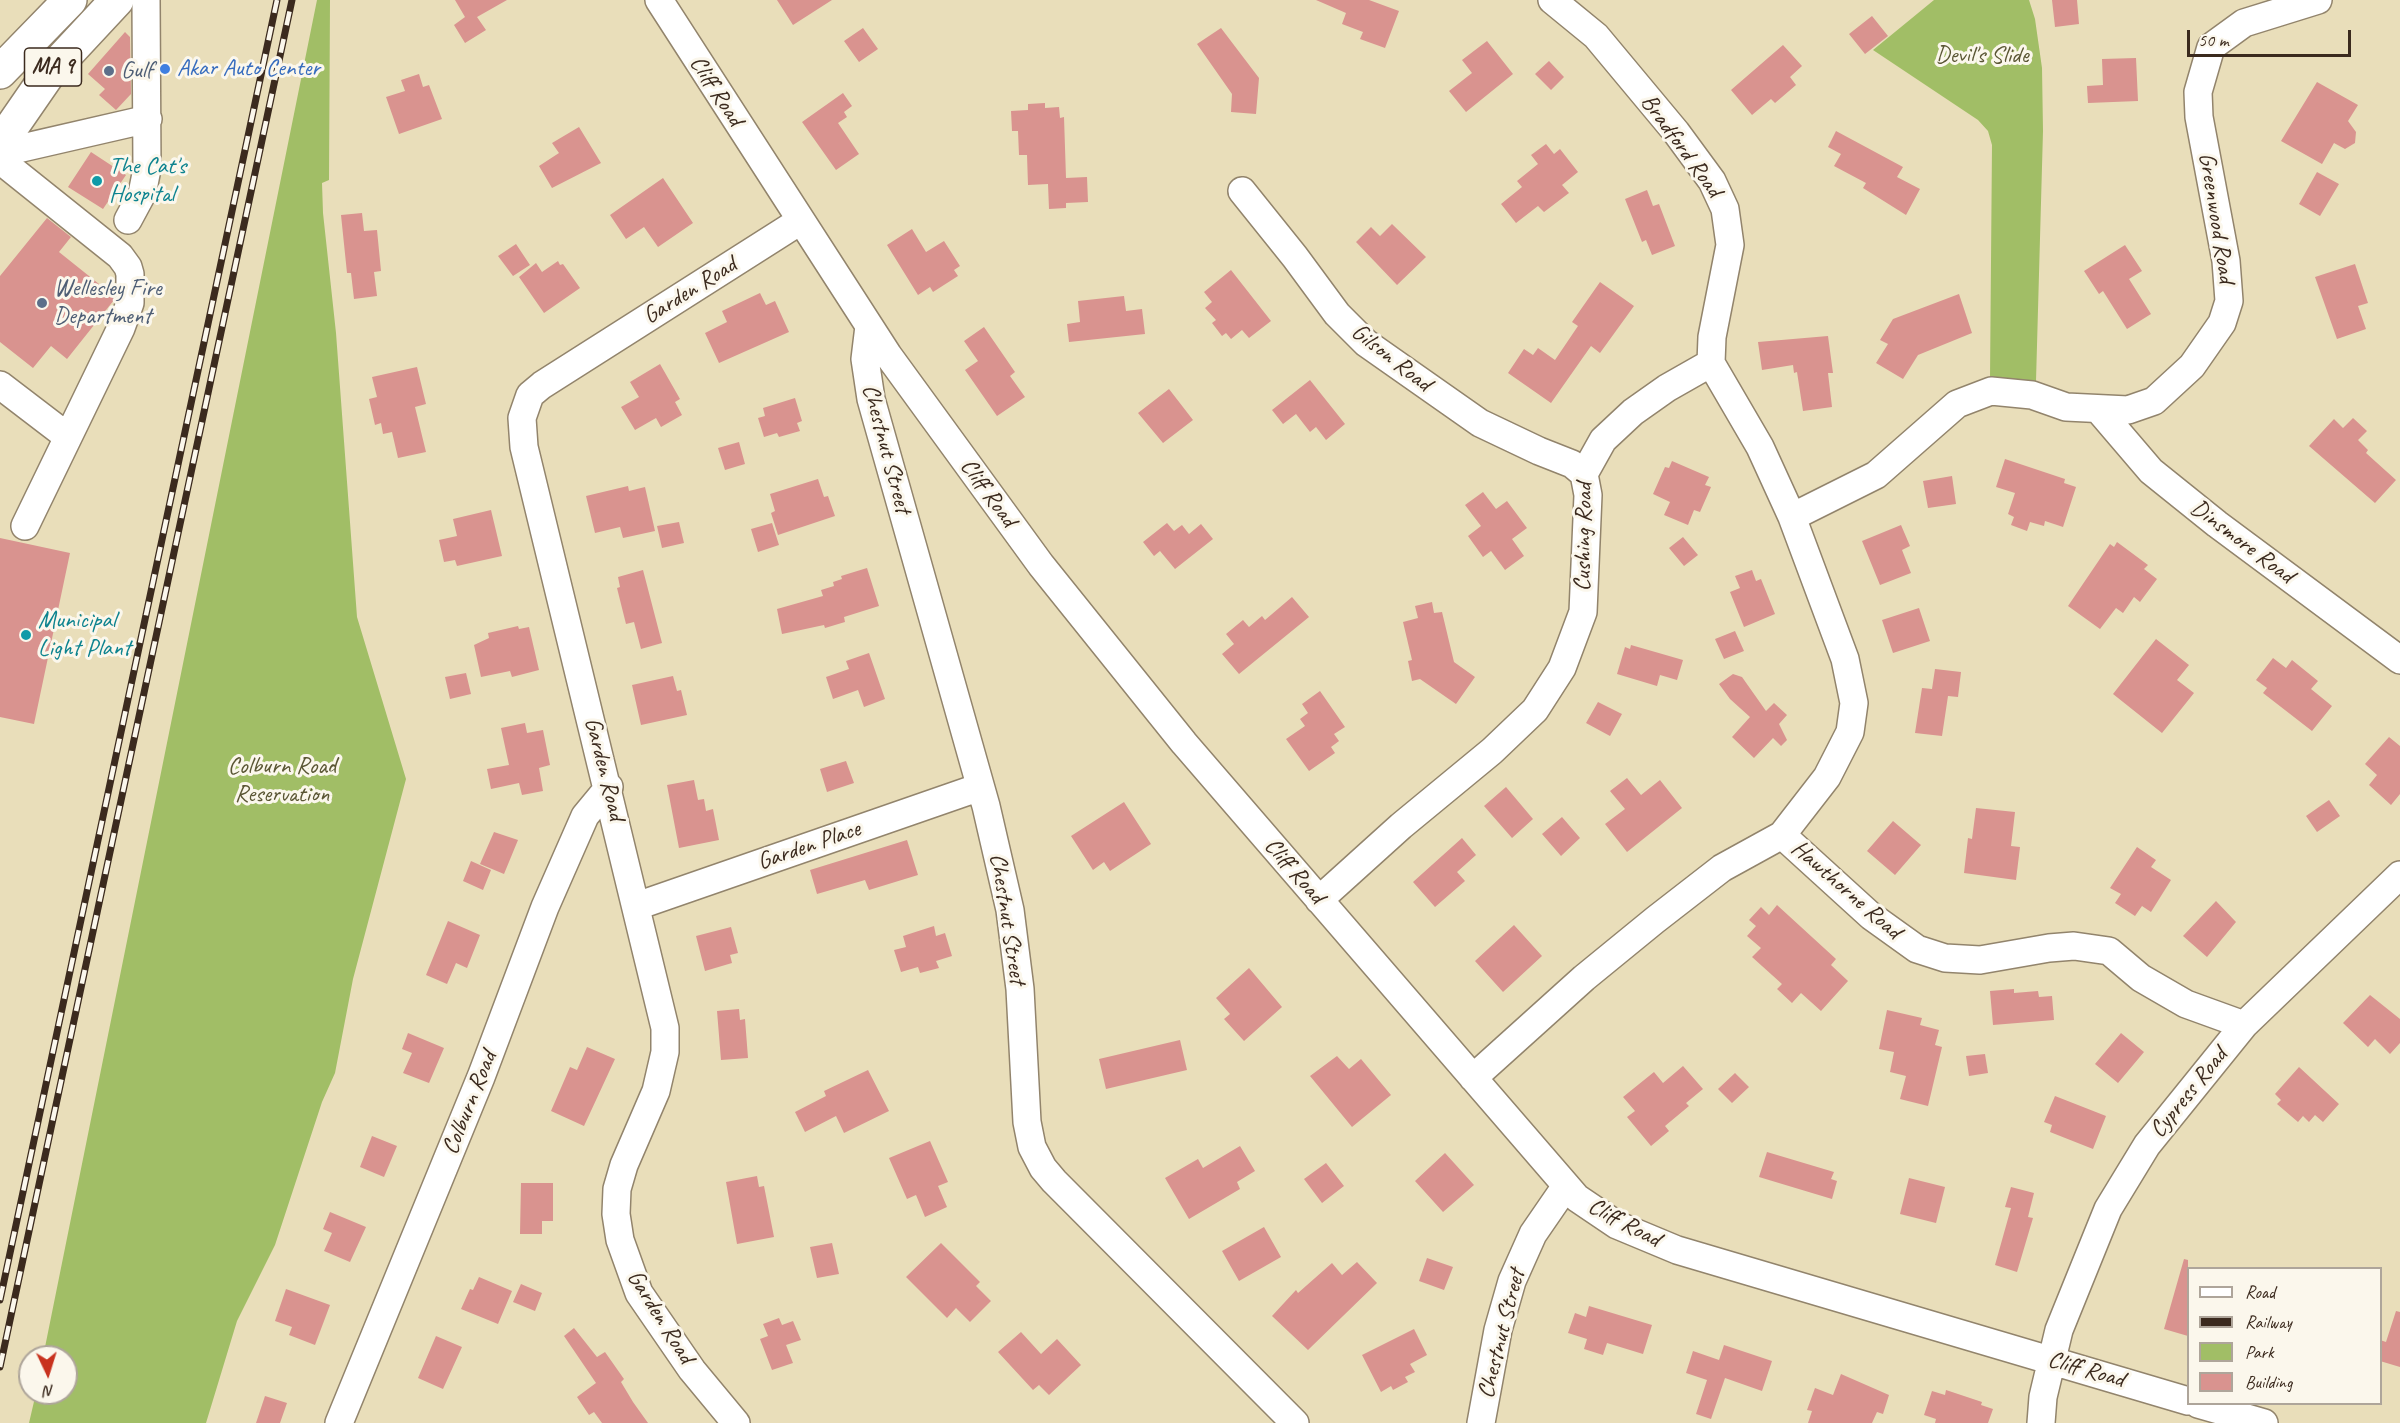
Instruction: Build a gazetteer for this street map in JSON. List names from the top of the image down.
{
  "streets": {
    "highway": ["MA 9"],
    "street": [
      "Cliff Road",
      "Bradford Road",
      "Greenwood Road",
      "Garden Road",
      "Gilson Road",
      "Chestnut Street",
      "Cushing Road",
      "Dinsmore Road",
      "Garden Place",
      "Hawthorne Road",
      "Cypress Road",
      "Colburn Road"
    ]
  },
  "crossings": [
    ["Cliff Road", "Garden Road"],
    ["Cliff Road", "Chestnut Street"],
    ["Cliff Road", "Cushing Road"],
    ["Cliff Road", "Hawthorne Road"],
    ["Cliff Road", "Cypress Road"],
    ["Bradford Road", "Cushing Road"],
    ["Greenwood Road", "Dinsmore Road"],
    ["Garden Road", "Garden Place"],
    ["Garden Road", "Colburn Road"],
    ["Gilson Road", "Cushing Road"],
    ["Chestnut Street", "Garden Place"],
    ["Hawthorne Road", "Cypress Road"]
  ],
  "parks": ["Devil's Slide", "Colburn Road Reservation"],
  "places": [
    "Akar Auto Center",
    "Gulf",
    "The Cat's Hospital",
    "Wellesley Fire Department",
    "Municipal Light Plant"
  ],
  "legend": [
    "Road",
    "Railway",
    "Park",
    "Building"
  ],
  "scale_bar": "50 m",
  "north": "bottom"
}
